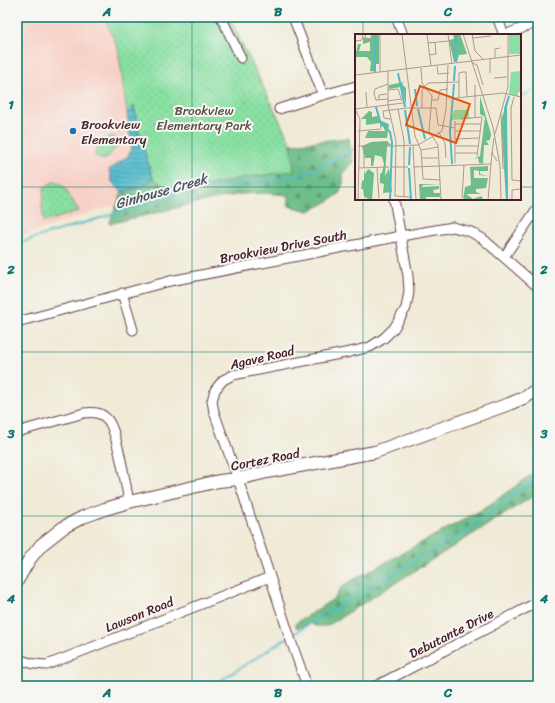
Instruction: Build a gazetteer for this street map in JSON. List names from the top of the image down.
{
  "streets": {
    "street": [
      "Brookview Drive South",
      "Agave Road",
      "Cortez Road",
      "Lawson Road",
      "Debutante Drive"
    ]
  },
  "crossings": [
    ["Brookview Drive South", "Agave Road"],
    ["Agave Road", "Cortez Road"],
    ["Agave Road", "Lawson Road"]
  ],
  "water": ["Ginhouse Creek"],
  "parks": ["Brookview Elementary Park"],
  "places": ["Brookview Elementary"],
  "grid": {
    "columns": ["A", "B", "C"],
    "rows": [
      "1",
      "2",
      "3",
      "4"
    ]
  }
}
